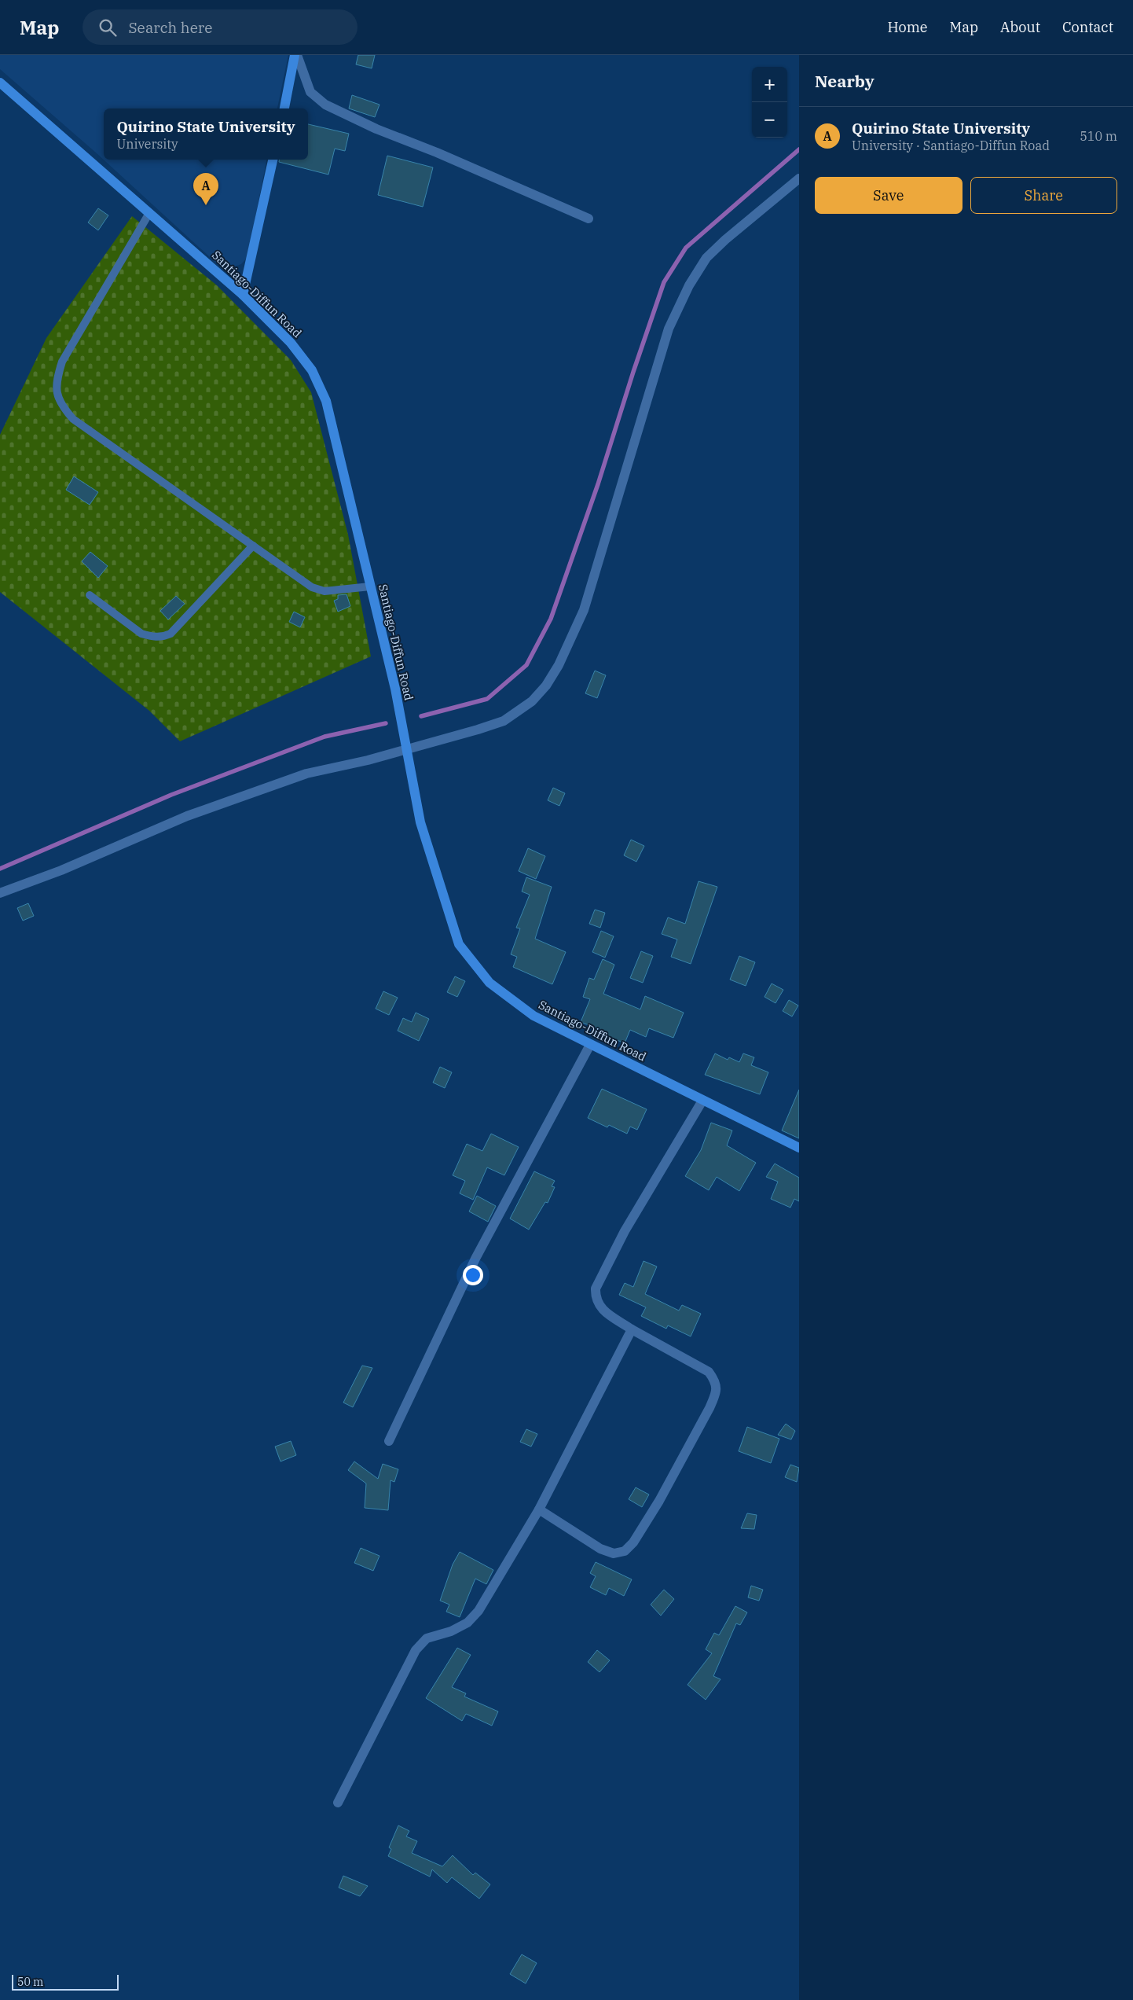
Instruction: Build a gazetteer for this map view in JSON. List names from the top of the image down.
{
  "streets": {
    "main road": ["Santiago-Diffun Road"]
  },
  "scale_bar": "50 m",
  "page": {
    "header": "Map",
    "search": "Search here",
    "nav": [
      "Home",
      "Map",
      "About",
      "Contact"
    ],
    "heading": "Nearby",
    "map_buttons": ["+", "−"],
    "list": [
      {
        "mark": "A",
        "name": "Quirino State University",
        "note": "University · Santiago-Diffun Road",
        "value": "510 m"
      }
    ],
    "popup": ["Quirino State University", "University"],
    "buttons": ["Save", "Share"],
    "pins": "A",
    "scale": "50 m"
  }
}
